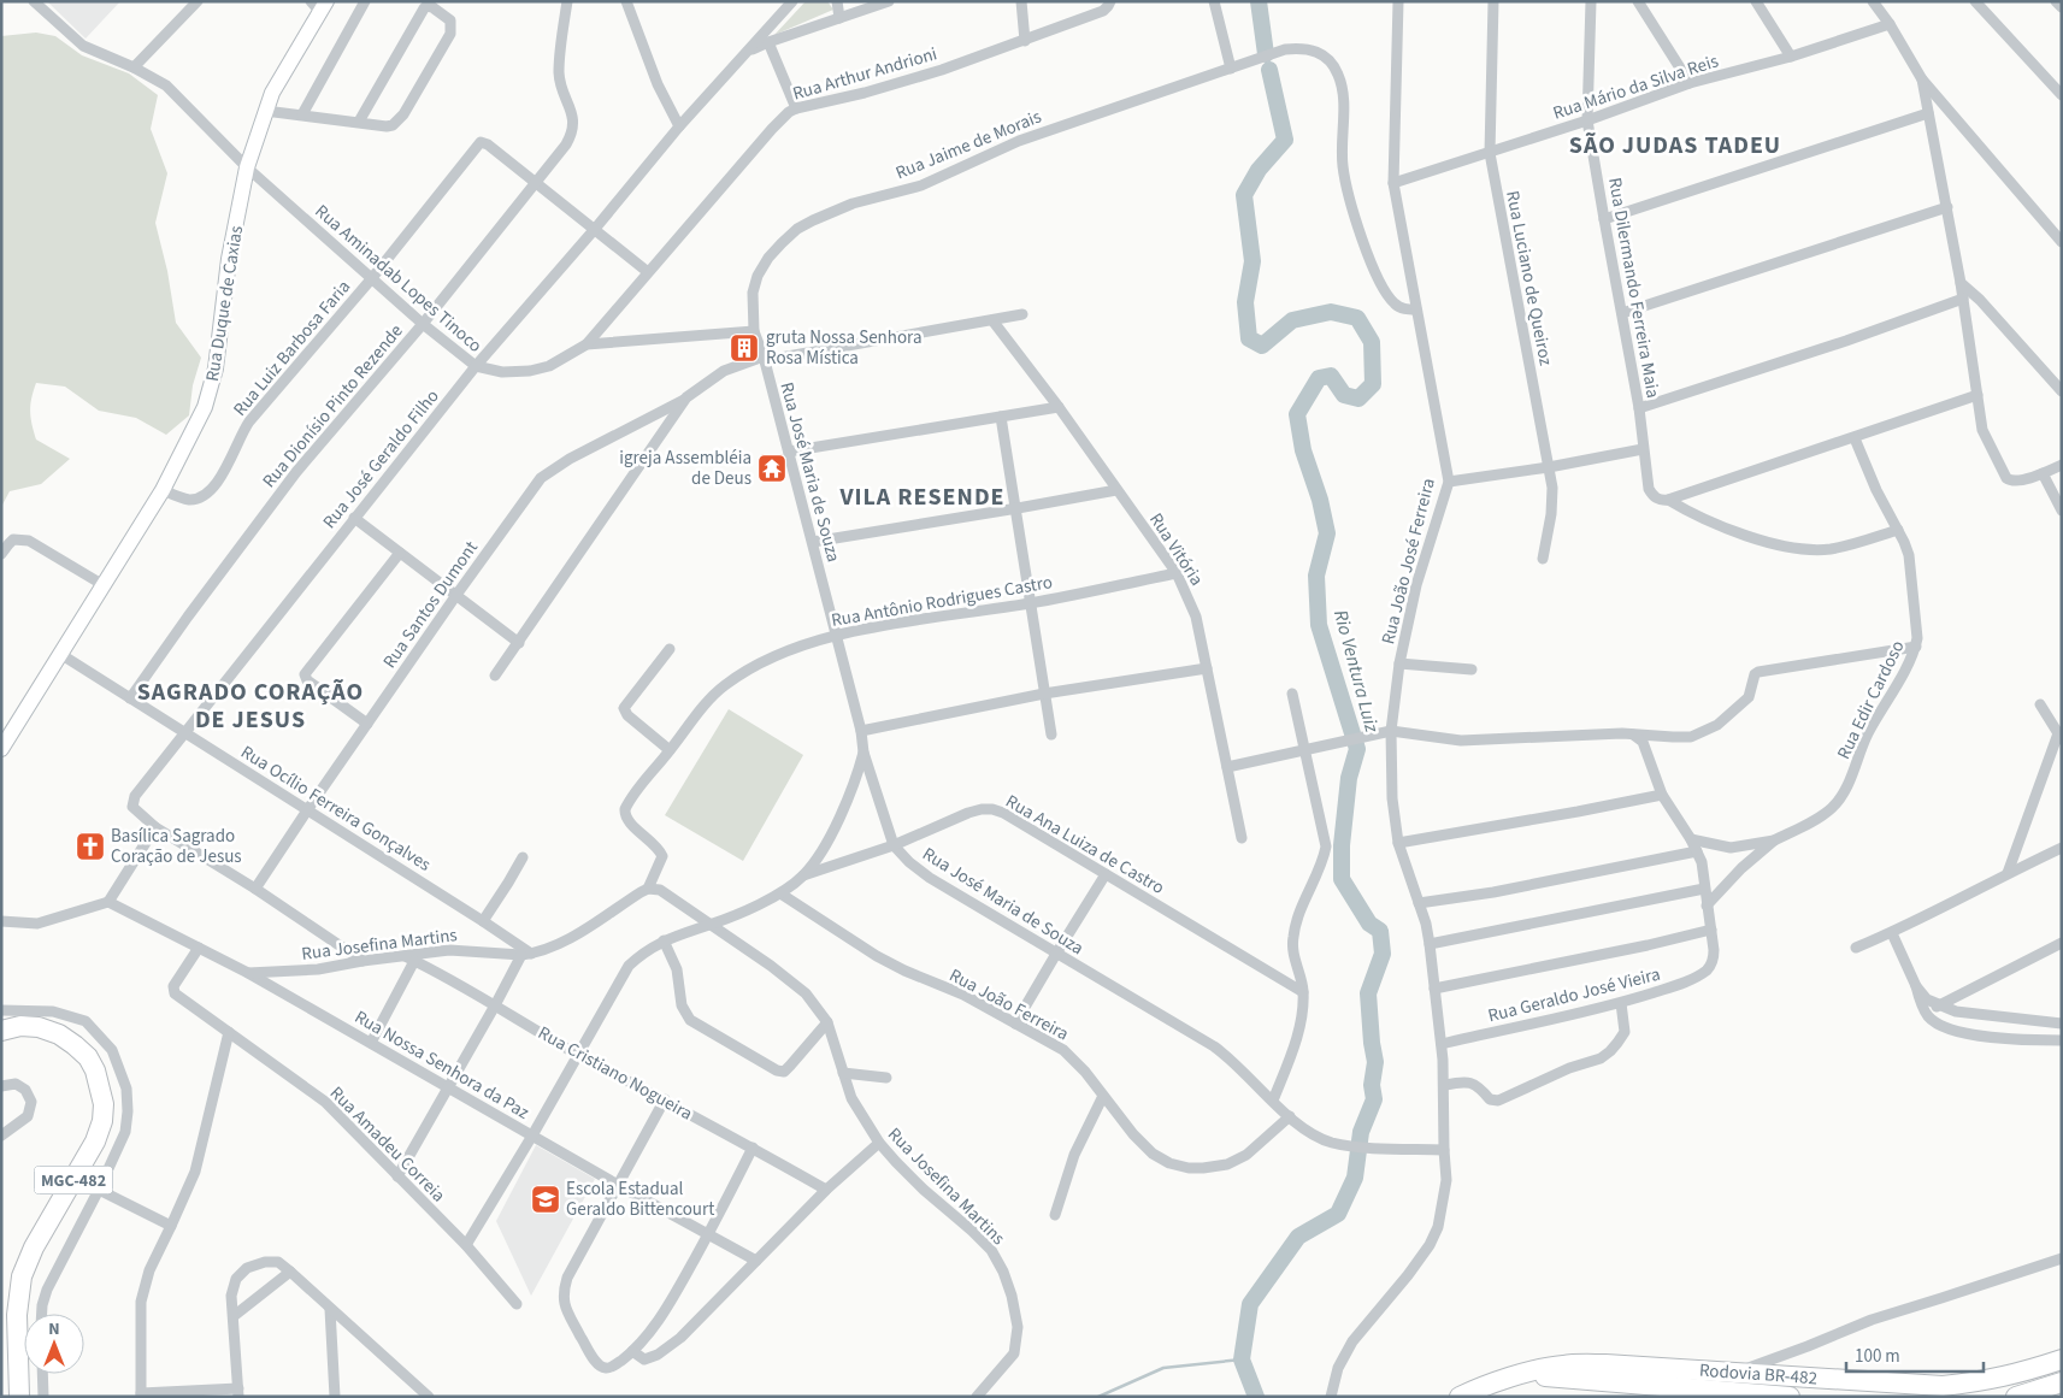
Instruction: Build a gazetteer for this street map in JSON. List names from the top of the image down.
{
  "streets": {
    "highway": ["MGC-482", "Rodovia BR-482"],
    "street": [
      "Rua Arthur Andrioni",
      "Rua Mário da Silva Reis",
      "Rua Jaime de Morais",
      "Rua Aminadab Lopes Tinoco",
      "Rua Luciano de Queiroz",
      "Rua Dilermando Ferreira Maia",
      "Rua Duque de Caxias",
      "Rua Luiz Barbosa Faria",
      "Rua Dionísio Pinto Rezende",
      "Rua José Geraldo Filho",
      "Rua José Maria de Souza",
      "Rua Vitória",
      "Rua João José Ferreira",
      "Rua Antônio Rodrigues Castro",
      "Rua Santos Dumont",
      "Rua Edir Cardoso",
      "Rua Ocílio Ferreira Gonçalves",
      "Rua Ana Luiza de Castro",
      "Rua Josefina Martins",
      "Rua Geraldo José Vieira",
      "Rua João Ferreira",
      "Rua Nossa Senhora da Paz",
      "Rua Cristiano Nogueira",
      "Rua Amadeu Correia"
    ]
  },
  "crossings": [
    ["Rua Arthur Andrioni", "Rua Aminadab Lopes Tinoco"],
    ["Rua Mário da Silva Reis", "Rua Luciano de Queiroz"],
    ["Rua Mário da Silva Reis", "Rua Dilermando Ferreira Maia"],
    ["Rua Mário da Silva Reis", "Rua João José Ferreira"],
    ["Rua Jaime de Morais", "Rua Aminadab Lopes Tinoco"],
    ["Rua Jaime de Morais", "Rua João José Ferreira"],
    ["Rua Aminadab Lopes Tinoco", "Rua Duque de Caxias"],
    ["Rua Aminadab Lopes Tinoco", "Rua Luiz Barbosa Faria"],
    ["Rua Aminadab Lopes Tinoco", "Rua Dionísio Pinto Rezende"],
    ["Rua Aminadab Lopes Tinoco", "Rua José Geraldo Filho"],
    ["Rua Duque de Caxias", "Rua Luiz Barbosa Faria"],
    ["Rua Duque de Caxias", "Rua Ocílio Ferreira Gonçalves"],
    ["Rua Luiz Barbosa Faria", "Rua Dionísio Pinto Rezende"],
    ["Rua Dionísio Pinto Rezende", "Rua Ocílio Ferreira Gonçalves"],
    ["Rua José Geraldo Filho", "Rua Ocílio Ferreira Gonçalves"],
    ["Rua José Maria de Souza", "Rua João José Ferreira"],
    ["Rua José Maria de Souza", "Rua Antônio Rodrigues Castro"],
    ["Rua José Maria de Souza", "Rua Ana Luiza de Castro"],
    ["Rua José Maria de Souza", "Rua João Ferreira"],
    ["Rua Vitória", "Rua Antônio Rodrigues Castro"],
    ["Rua João José Ferreira", "Rua Geraldo José Vieira"],
    ["Rua Antônio Rodrigues Castro", "Rua Josefina Martins"],
    ["Rua Santos Dumont", "Rua Ocílio Ferreira Gonçalves"],
    ["Rua Ocílio Ferreira Gonçalves", "Rua Josefina Martins"],
    ["Rua Josefina Martins", "Rua Nossa Senhora da Paz"],
    ["Rua Josefina Martins", "Rua Cristiano Nogueira"],
    ["Rua Nossa Senhora da Paz", "Rua Amadeu Correia"]
  ],
  "districts": ["SÃO JUDAS TADEU", "VILA RESENDE", "SAGRADO CORAÇÃO DE JESUS"],
  "water": ["Rio Ventura Luiz"],
  "places": {
    "building": ["gruta Nossa Senhora Rosa Mística"],
    "temple": ["igreja Assembléia de Deus"],
    "church": ["Basílica Sagrado Coração de Jesus"],
    "school or university": ["Escola Estadual Geraldo Bittencourt"]
  },
  "scale_bar": "100 m",
  "north": "top"
}
